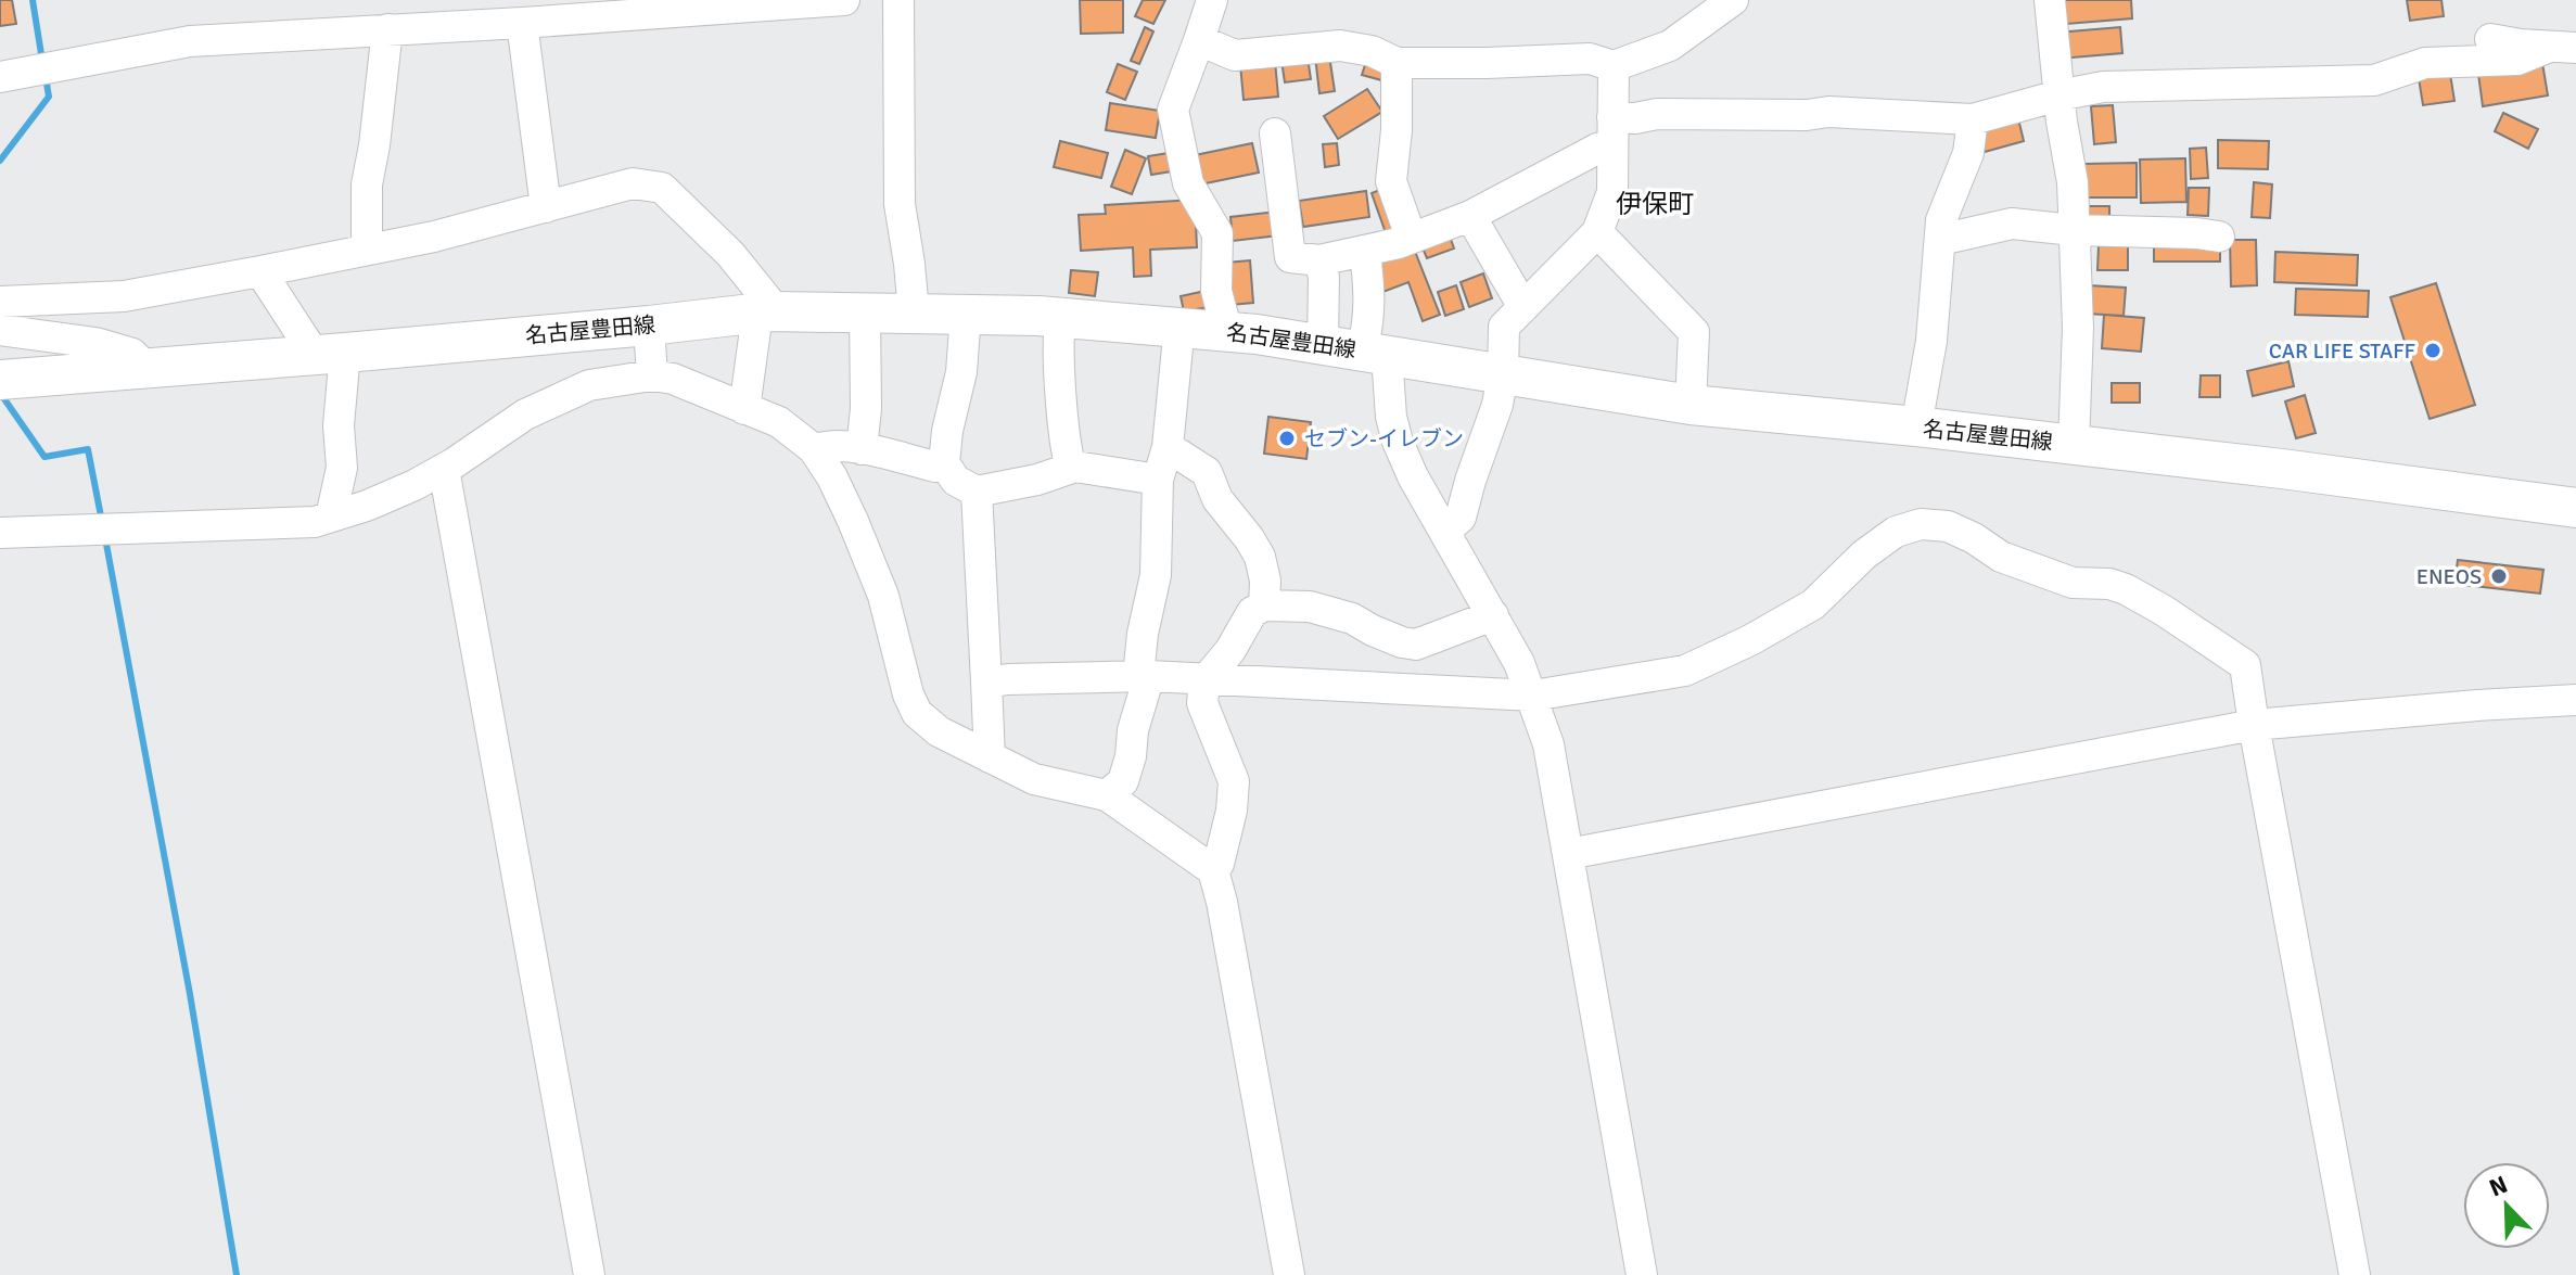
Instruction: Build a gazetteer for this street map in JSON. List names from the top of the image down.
{
  "streets": {
    "main road": ["名古屋豊田線"]
  },
  "districts": ["伊保町"],
  "places": ["CAR LIFE STAFF", "セブン-イレブン", "ENEOS"],
  "north": "top left"
}
